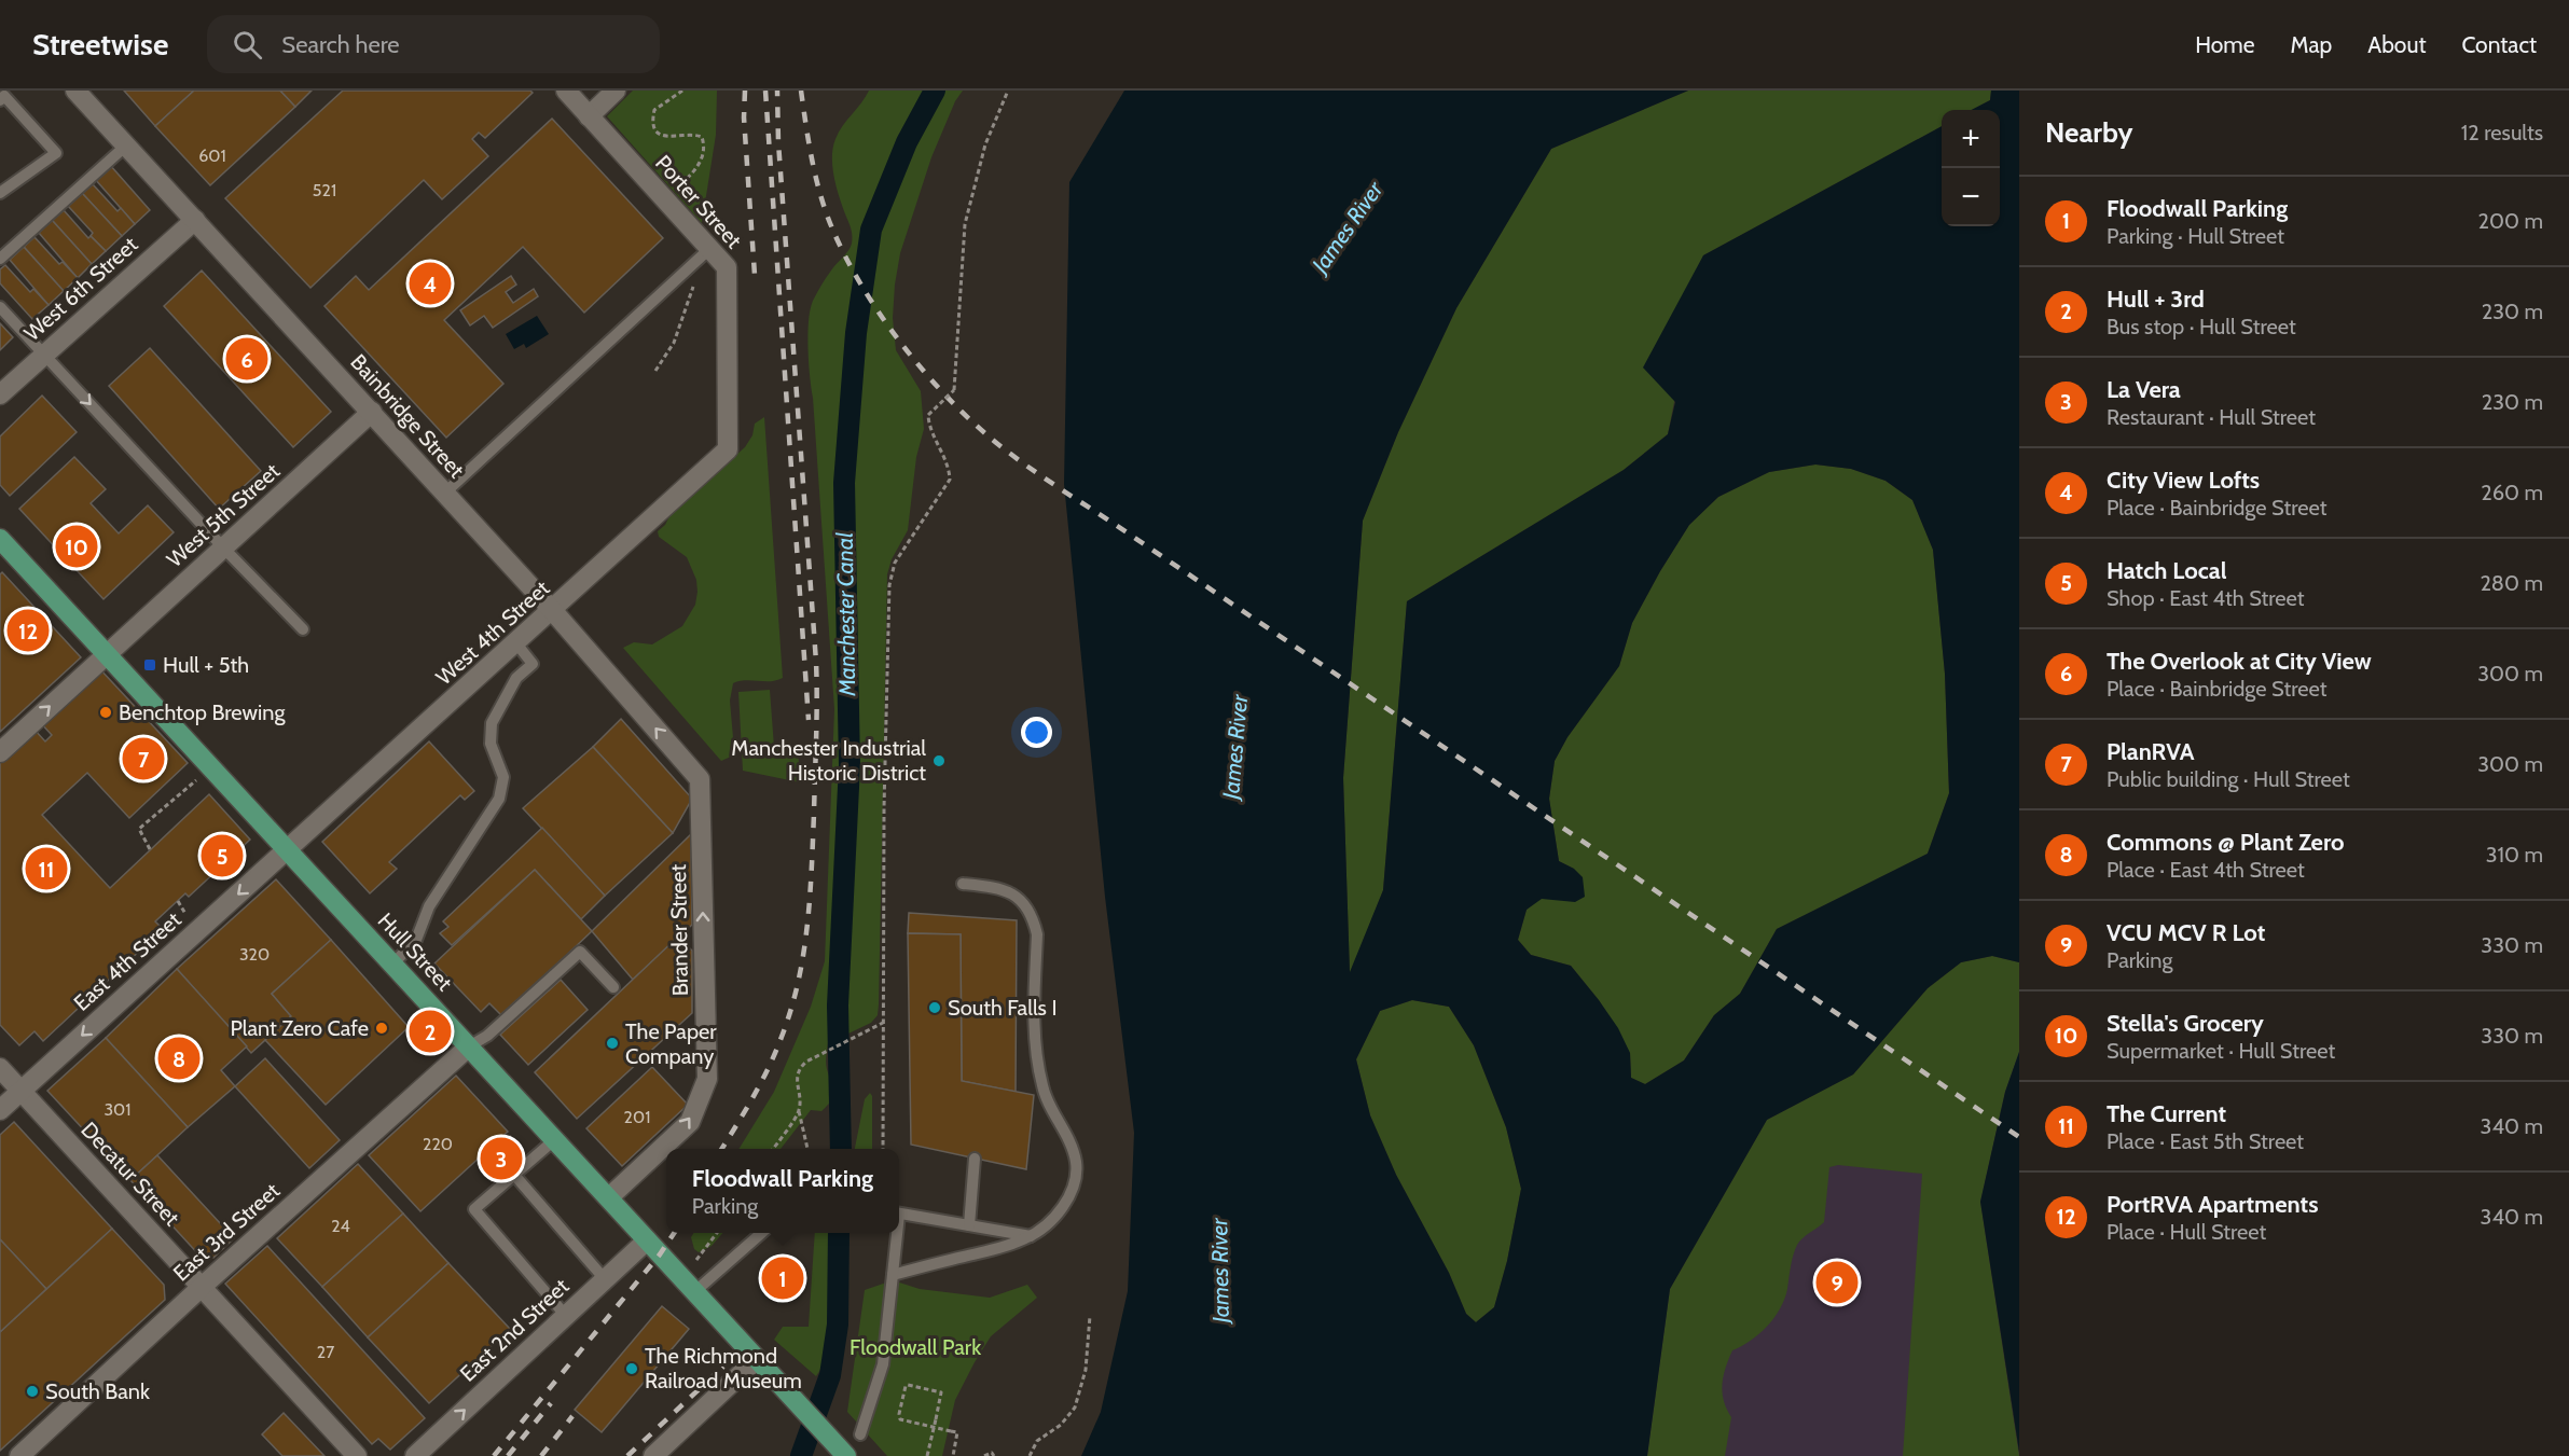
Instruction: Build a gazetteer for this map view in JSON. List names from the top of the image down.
{
  "streets": {
    "main road": ["Hull Street"],
    "street": [
      "Porter Street",
      "West 6th Street",
      "Bainbridge Street",
      "West 5th Street",
      "West 4th Street",
      "Brander Street",
      "East 4th Street",
      "Decatur Street",
      "East 3rd Street",
      "East 2nd Street"
    ]
  },
  "crossings": [
    ["Porter Street", "West 4th Street"],
    ["West 6th Street", "Bainbridge Street"],
    ["Bainbridge Street", "West 5th Street"],
    ["Bainbridge Street", "West 4th Street"],
    ["Bainbridge Street", "Brander Street"],
    ["West 5th Street", "Hull Street"],
    ["West 4th Street", "Hull Street"],
    ["West 4th Street", "East 4th Street"],
    ["Brander Street", "Hull Street"],
    ["Hull Street", "East 4th Street"],
    ["Hull Street", "East 3rd Street"],
    ["Hull Street", "East 2nd Street"],
    ["East 4th Street", "Decatur Street"],
    ["Decatur Street", "East 3rd Street"]
  ],
  "one_way": ["Brander Street", "East 4th Street", "East 2nd Street"],
  "water": ["James River", "Manchester Canal"],
  "parks": ["Floodwall Park"],
  "places": {
    "transit": ["Hull + 5th"],
    "other": [
      "Benchtop Brewing",
      "Manchester Industrial Historic District",
      "South Falls I",
      "Plant Zero Cafe",
      "The Paper Company",
      "The Richmond Railroad Museum",
      "South Bank"
    ]
  },
  "house_numbers": [
    "601",
    "521",
    "320",
    "301",
    "201",
    "220",
    "24",
    "27"
  ],
  "page": {
    "header": "Streetwise",
    "search": "Search here",
    "nav": [
      "Home",
      "Map",
      "About",
      "Contact"
    ],
    "heading": ["Nearby", "12 results"],
    "map_buttons": ["+", "−"],
    "list": [
      {
        "mark": "1",
        "name": "Floodwall Parking",
        "note": "Parking · Hull Street",
        "value": "200 m"
      },
      {
        "mark": "2",
        "name": "Hull + 3rd",
        "note": "Bus stop · Hull Street",
        "value": "230 m"
      },
      {
        "mark": "3",
        "name": "La Vera",
        "note": "Restaurant · Hull Street",
        "value": "230 m"
      },
      {
        "mark": "4",
        "name": "City View Lofts",
        "note": "Place · Bainbridge Street",
        "value": "260 m"
      },
      {
        "mark": "5",
        "name": "Hatch Local",
        "note": "Shop · East 4th Street",
        "value": "280 m"
      },
      {
        "mark": "6",
        "name": "The Overlook at City View",
        "note": "Place · Bainbridge Street",
        "value": "300 m"
      },
      {
        "mark": "7",
        "name": "PlanRVA",
        "note": "Public building · Hull Street",
        "value": "300 m"
      },
      {
        "mark": "8",
        "name": "Commons @ Plant Zero",
        "note": "Place · East 4th Street",
        "value": "310 m"
      },
      {
        "mark": "9",
        "name": "VCU MCV R Lot",
        "note": "Parking",
        "value": "330 m"
      },
      {
        "mark": "10",
        "name": "Stella's Grocery",
        "note": "Supermarket · Hull Street",
        "value": "330 m"
      },
      {
        "mark": "11",
        "name": "The Current",
        "note": "Place · East 5th Street",
        "value": "340 m"
      },
      {
        "mark": "12",
        "name": "PortRVA Apartments",
        "note": "Place · Hull Street",
        "value": "340 m"
      }
    ],
    "pins": [
      "4",
      "6",
      "10",
      "12",
      "7",
      "5",
      "11",
      "2",
      "8",
      "3",
      "1",
      "9"
    ],
    "popup": ["Floodwall Parking", "Parking"]
  }
}
